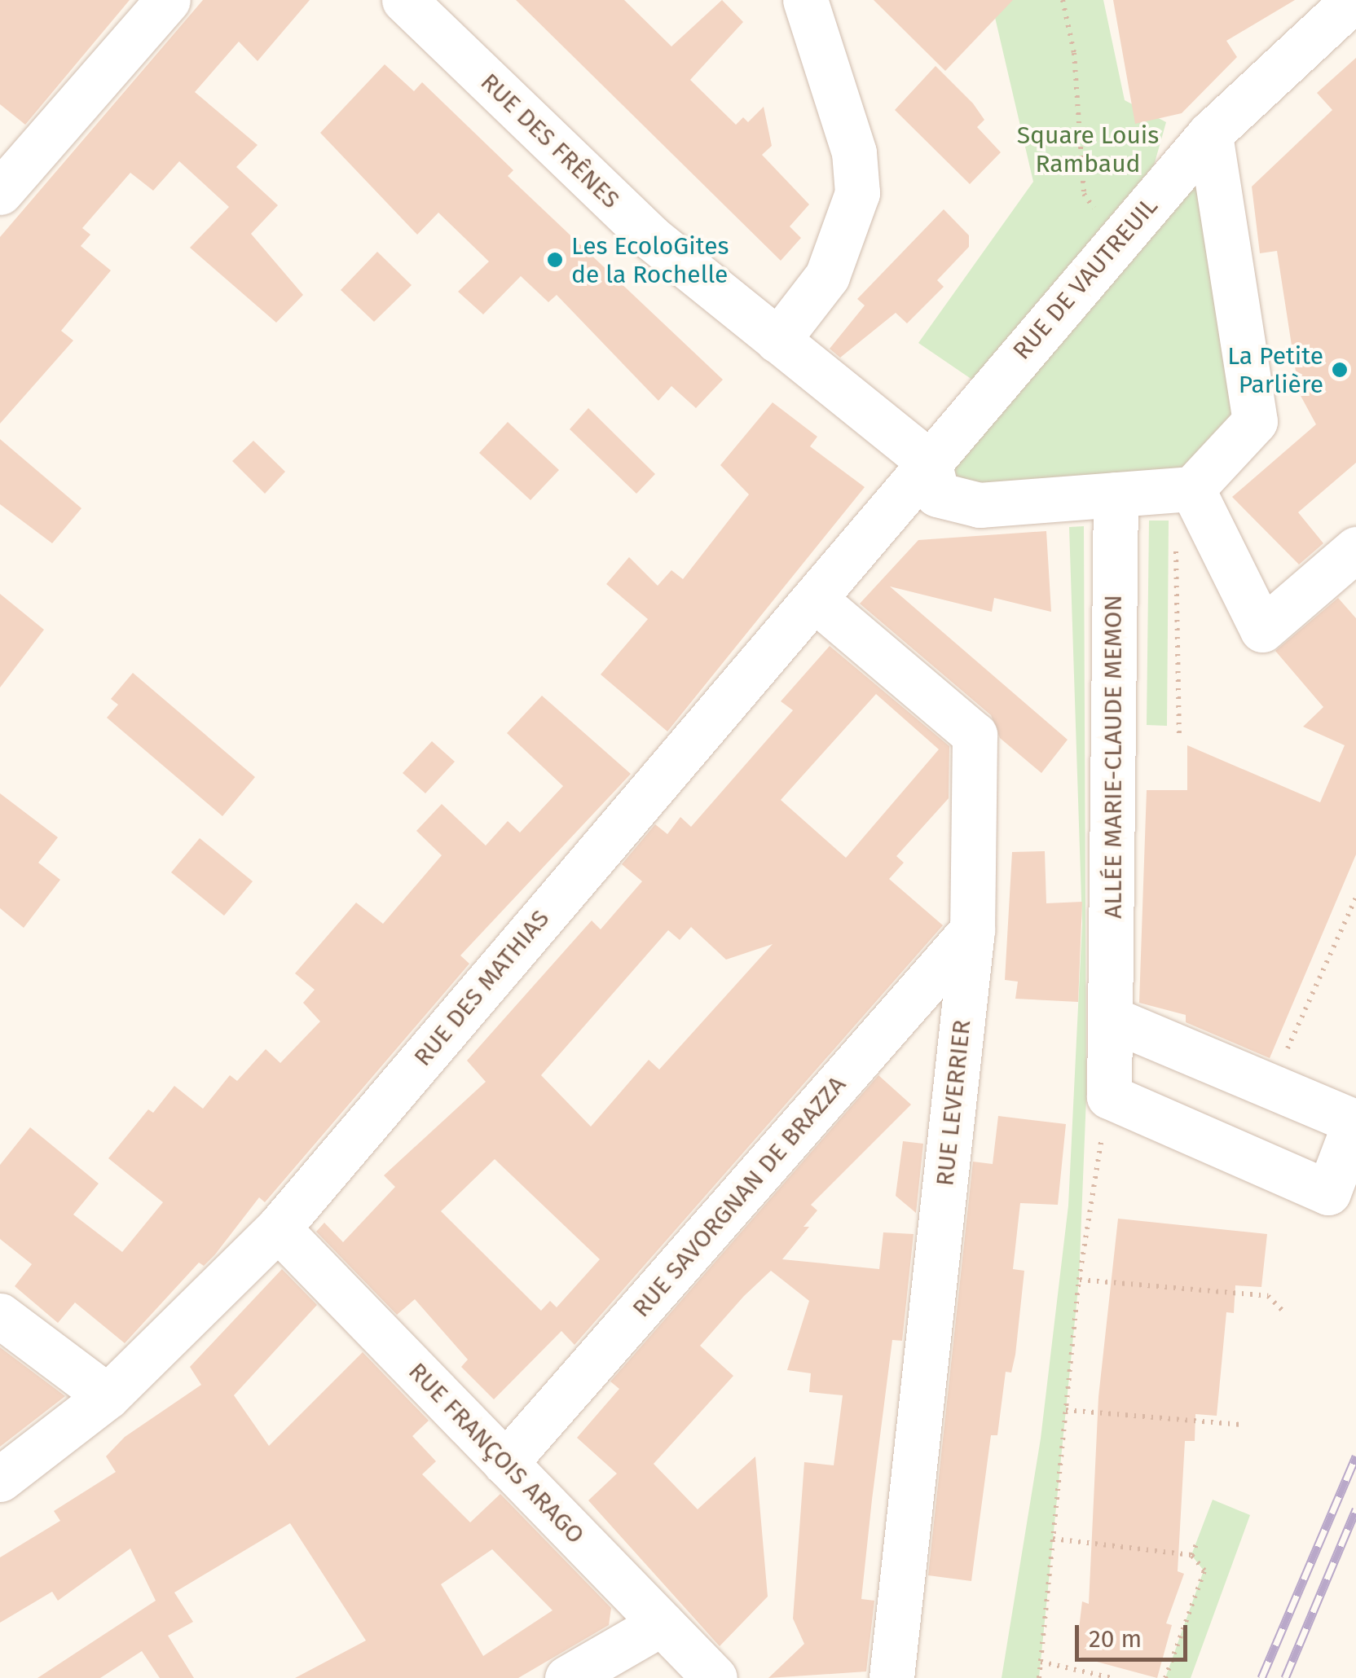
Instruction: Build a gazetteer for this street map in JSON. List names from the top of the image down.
{
  "streets": {
    "street": [
      "RUE DES FRÊNES",
      "RUE DE VAUTREUIL",
      "ALLÉE MARIE-CLAUDE MEMON",
      "RUE DES MATHIAS",
      "RUE LEVERRIER",
      "RUE SAVORGNAN DE BRAZZA",
      "RUE FRANÇOIS ARAGO"
    ]
  },
  "crossings": [
    ["RUE DES FRÊNES", "RUE DE VAUTREUIL"],
    ["RUE DES FRÊNES", "RUE DES MATHIAS"],
    ["RUE DE VAUTREUIL", "RUE DES MATHIAS"],
    ["RUE DES MATHIAS", "RUE LEVERRIER"],
    ["RUE DES MATHIAS", "RUE FRANÇOIS ARAGO"],
    ["RUE LEVERRIER", "RUE SAVORGNAN DE BRAZZA"],
    ["RUE SAVORGNAN DE BRAZZA", "RUE FRANÇOIS ARAGO"]
  ],
  "parks": ["Square Louis Rambaud"],
  "places": ["Les EcoloGites de la Rochelle", "La Petite Parlière"],
  "scale_bar": "20 m"
}
